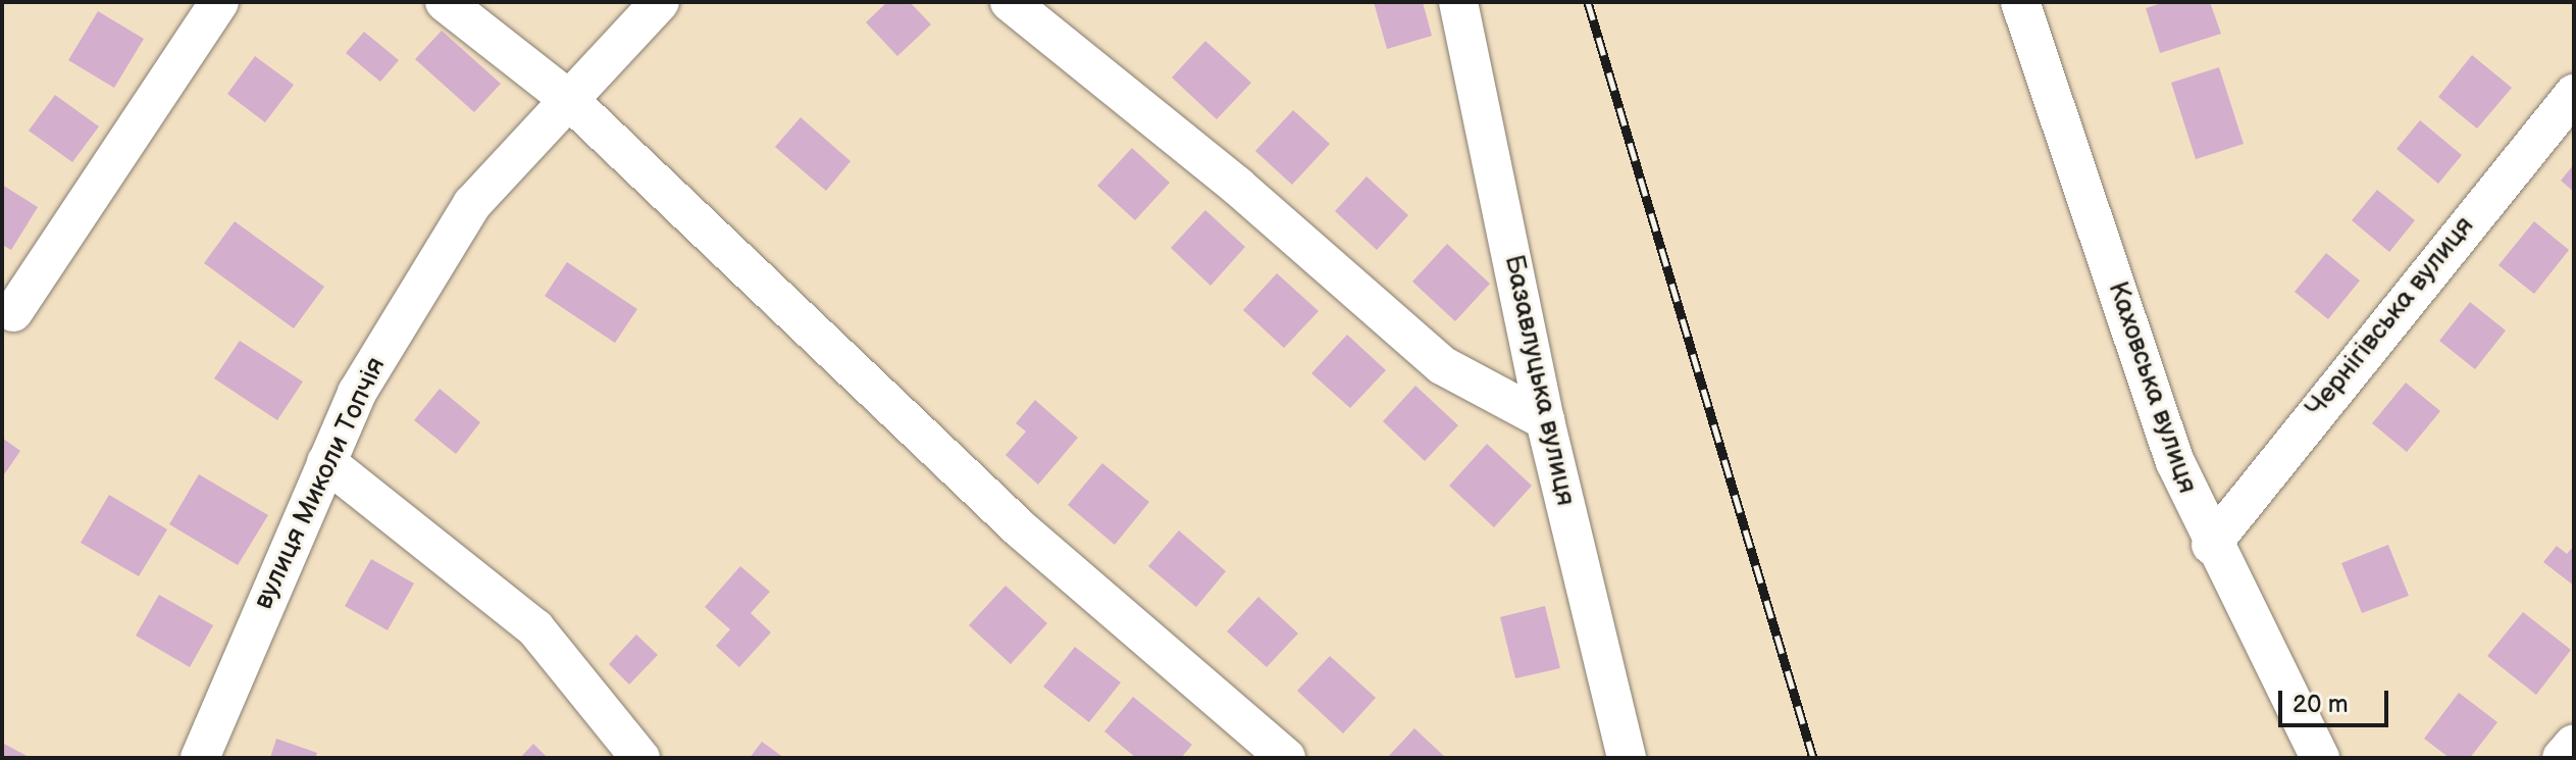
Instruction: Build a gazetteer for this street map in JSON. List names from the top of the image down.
{
  "streets": {
    "street": [
      "Чернігівська вулиця",
      "Базавлуцька вулиця",
      "Каховська вулиця",
      "вулиця Миколи Топчія"
    ]
  },
  "crossings": [
    ["Чернігівська вулиця", "Каховська вулиця"]
  ],
  "scale_bar": "20 m"
}
